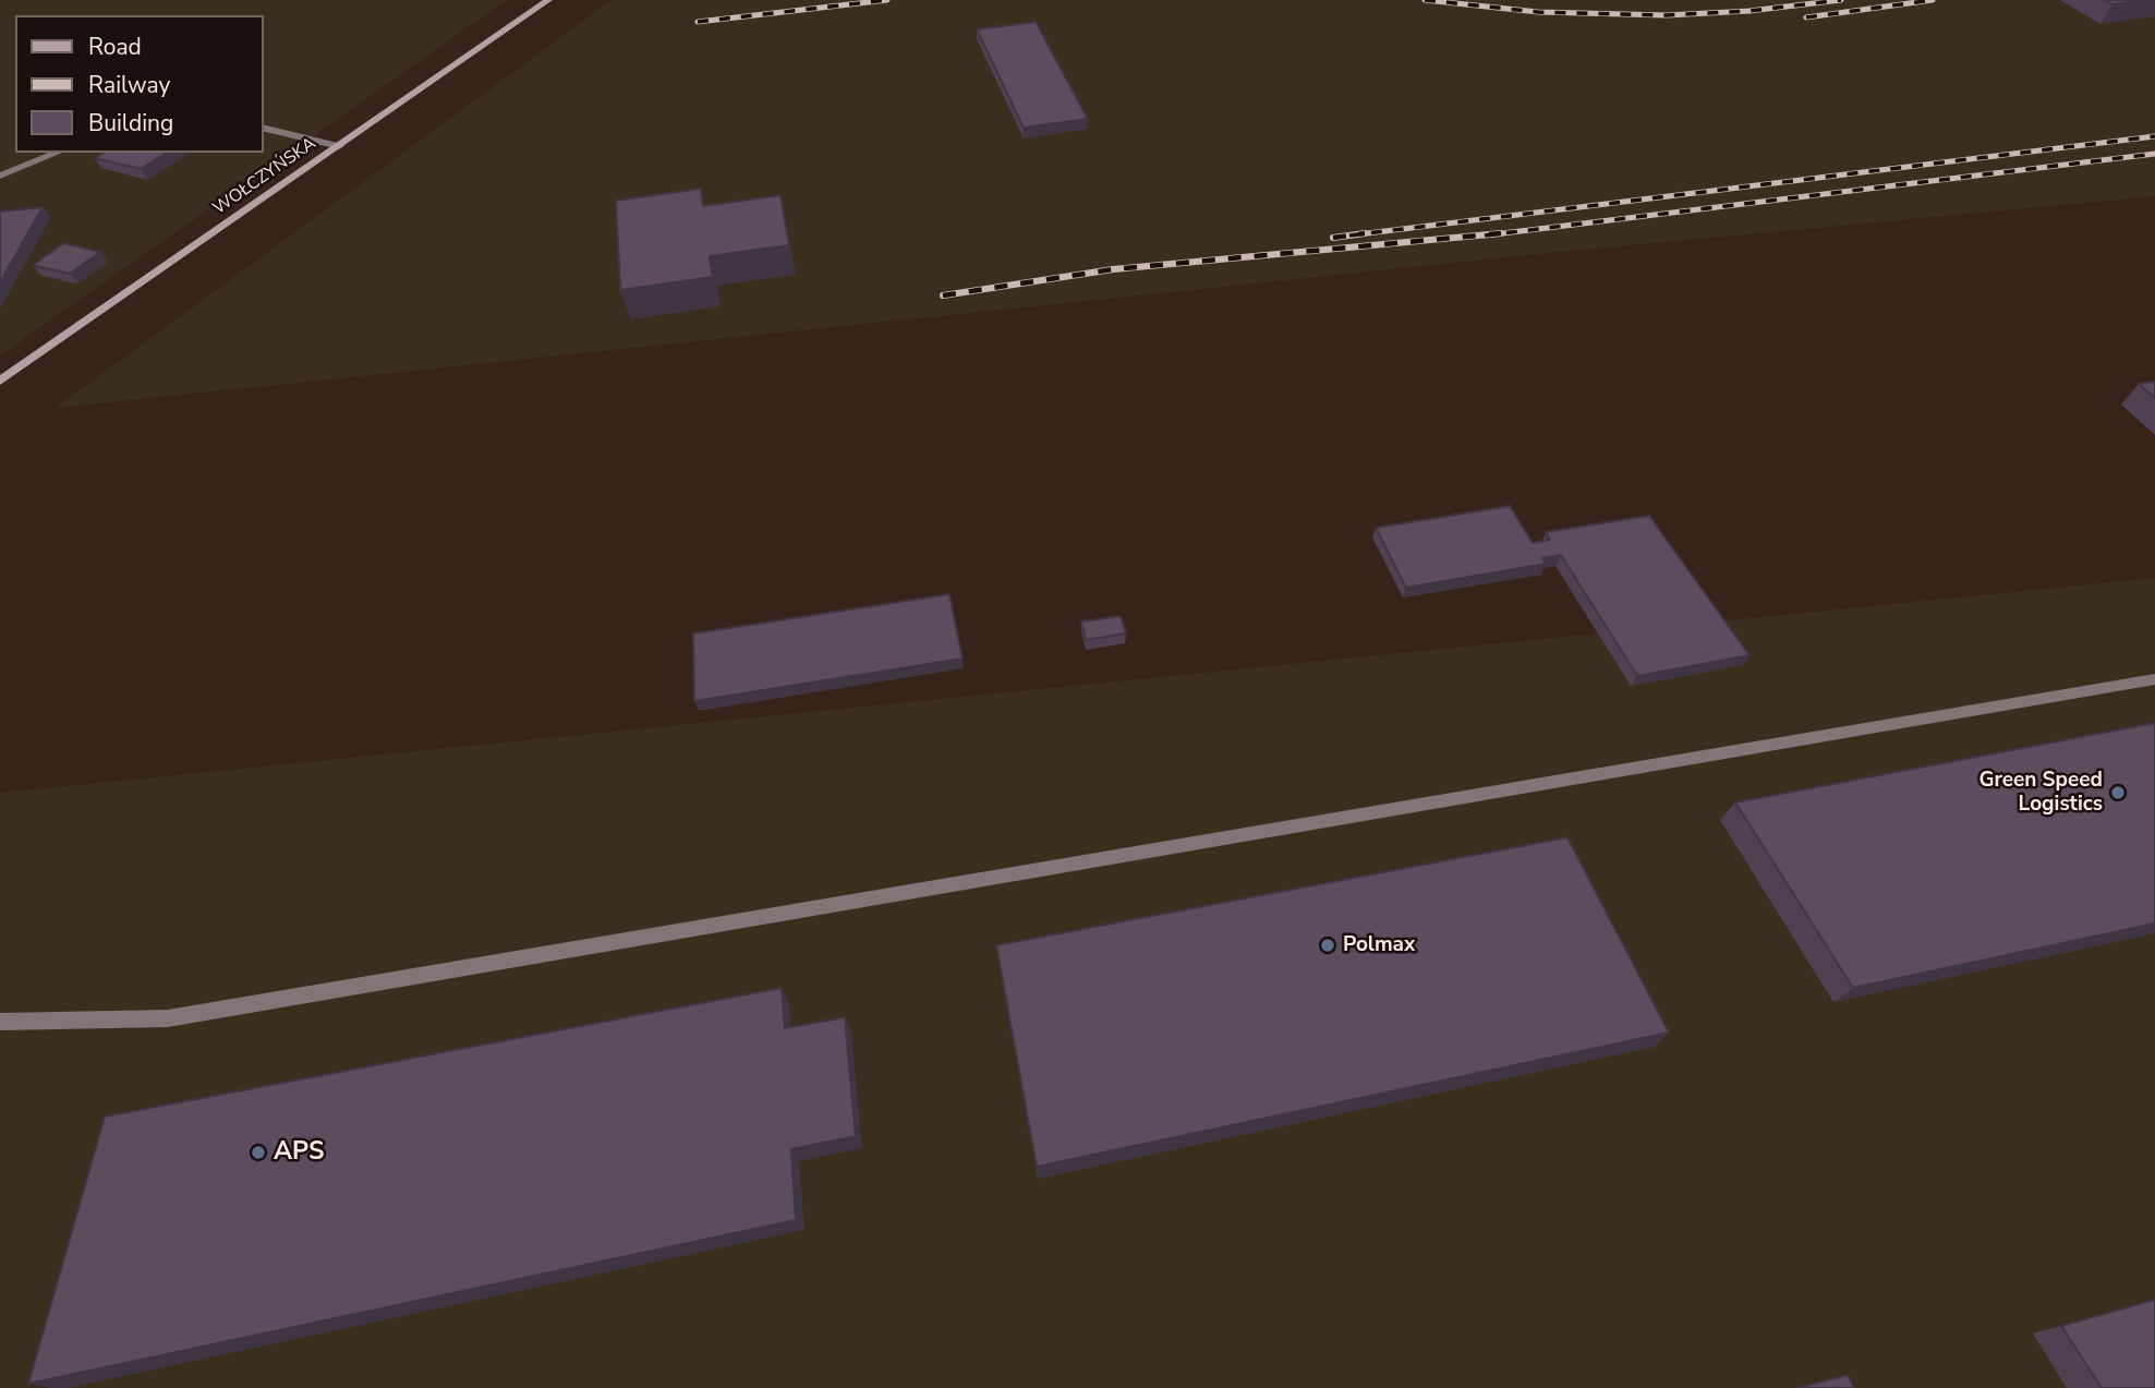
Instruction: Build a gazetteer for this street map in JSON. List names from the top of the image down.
{
  "streets": {
    "street": ["WOŁCZYŃSKA"]
  },
  "places": ["Green Speed Logistics", "Polmax", "APS"],
  "legend": ["Road", "Railway", "Building"]
}
